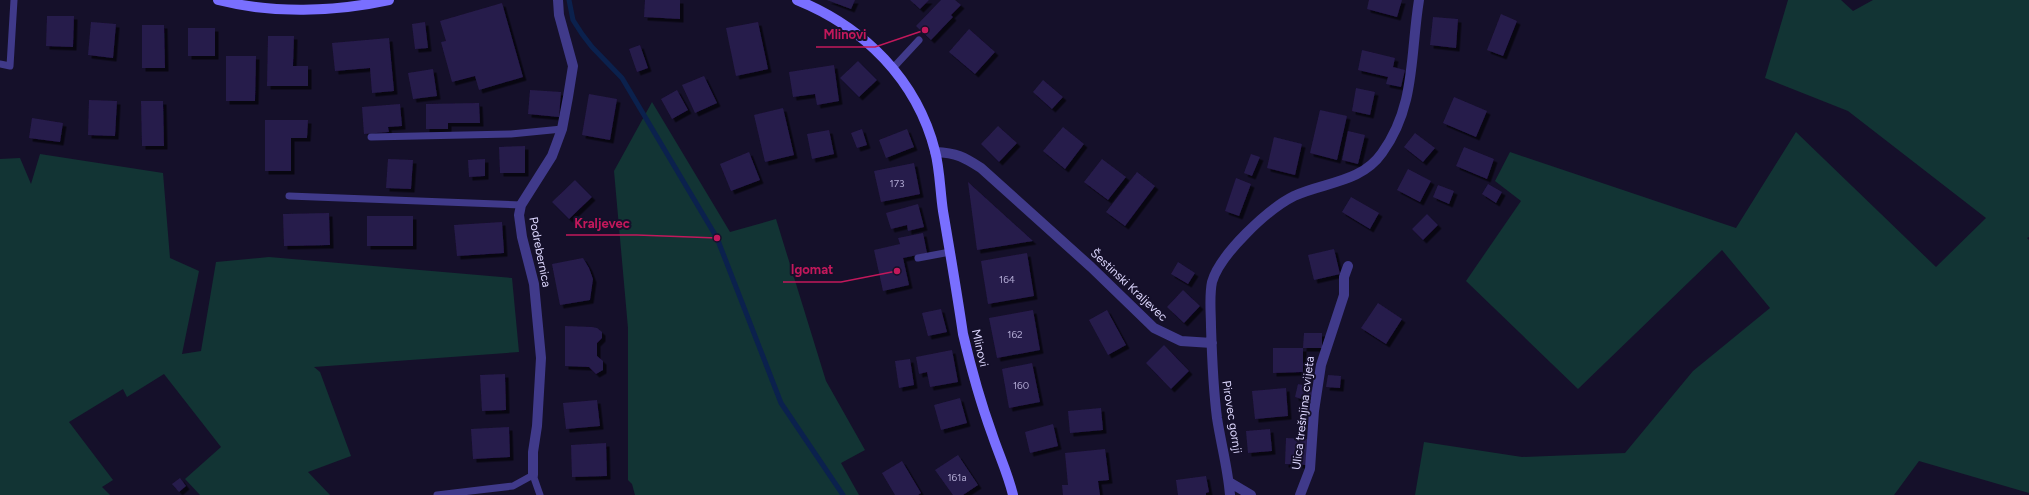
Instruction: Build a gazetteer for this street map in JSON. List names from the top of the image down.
{
  "streets": {
    "main road": ["Mlinovi"],
    "street": [
      "Podrebernica",
      "Šestinski Kraljevec",
      "Ulica trešnjina cvijeta",
      "Pirovec gornji"
    ]
  },
  "crossings": [
    ["Šestinski Kraljevec", "Mlinovi"],
    ["Šestinski Kraljevec", "Pirovec gornji"]
  ],
  "places": ["Mlinovi", "Kraljevec", "Igomat"],
  "house_numbers": [
    "173",
    "164",
    "162",
    "160",
    "161a"
  ]
}
